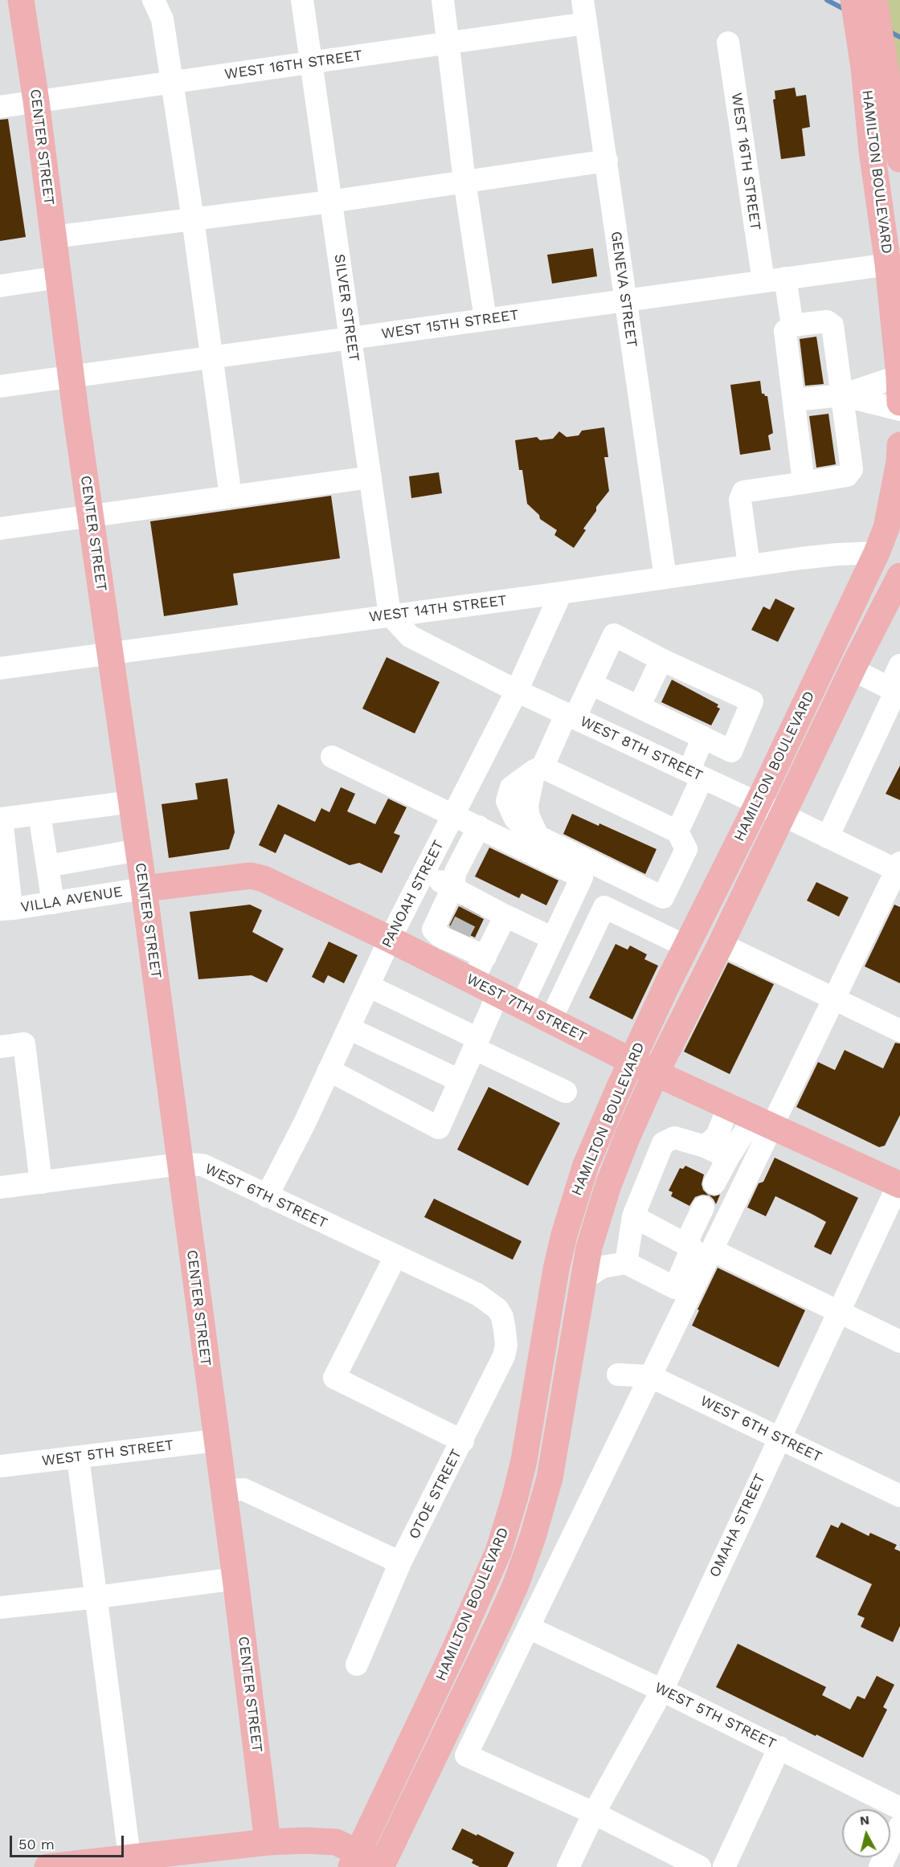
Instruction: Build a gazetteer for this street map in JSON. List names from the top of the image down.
{
  "streets": {
    "main road": ["CENTER STREET", "HAMILTON BOULEVARD", "WEST 7TH STREET"],
    "street": [
      "WEST 16TH STREET",
      "GENEVA STREET",
      "SILVER STREET",
      "WEST 15TH STREET",
      "WEST 14TH STREET",
      "WEST 8TH STREET",
      "PANOAH STREET",
      "VILLA AVENUE",
      "WEST 6TH STREET",
      "WEST 5TH STREET",
      "OTOE STREET",
      "OMAHA STREET"
    ]
  },
  "crossings": [
    ["WEST 16TH STREET", "CENTER STREET"],
    ["WEST 16TH STREET", "GENEVA STREET"],
    ["WEST 16TH STREET", "SILVER STREET"],
    ["WEST 16TH STREET", "WEST 15TH STREET"],
    ["CENTER STREET", "WEST 15TH STREET"],
    ["CENTER STREET", "WEST 14TH STREET"],
    ["CENTER STREET", "VILLA AVENUE"],
    ["CENTER STREET", "WEST 7TH STREET"],
    ["CENTER STREET", "WEST 6TH STREET"],
    ["CENTER STREET", "WEST 5TH STREET"],
    ["HAMILTON BOULEVARD", "WEST 15TH STREET"],
    ["HAMILTON BOULEVARD", "WEST 14TH STREET"],
    ["HAMILTON BOULEVARD", "WEST 8TH STREET"],
    ["HAMILTON BOULEVARD", "WEST 7TH STREET"],
    ["GENEVA STREET", "WEST 15TH STREET"],
    ["GENEVA STREET", "WEST 14TH STREET"],
    ["SILVER STREET", "WEST 15TH STREET"],
    ["SILVER STREET", "WEST 14TH STREET"],
    ["SILVER STREET", "WEST 8TH STREET"],
    ["WEST 14TH STREET", "WEST 8TH STREET"],
    ["WEST 14TH STREET", "PANOAH STREET"],
    ["WEST 8TH STREET", "PANOAH STREET"],
    ["PANOAH STREET", "WEST 7TH STREET"],
    ["PANOAH STREET", "WEST 6TH STREET"],
    ["VILLA AVENUE", "WEST 7TH STREET"],
    ["WEST 7TH STREET", "OMAHA STREET"],
    ["WEST 6TH STREET", "OTOE STREET"],
    ["WEST 6TH STREET", "OMAHA STREET"],
    ["WEST 5TH STREET", "OMAHA STREET"]
  ],
  "scale_bar": "50 m",
  "north": "top"
}
